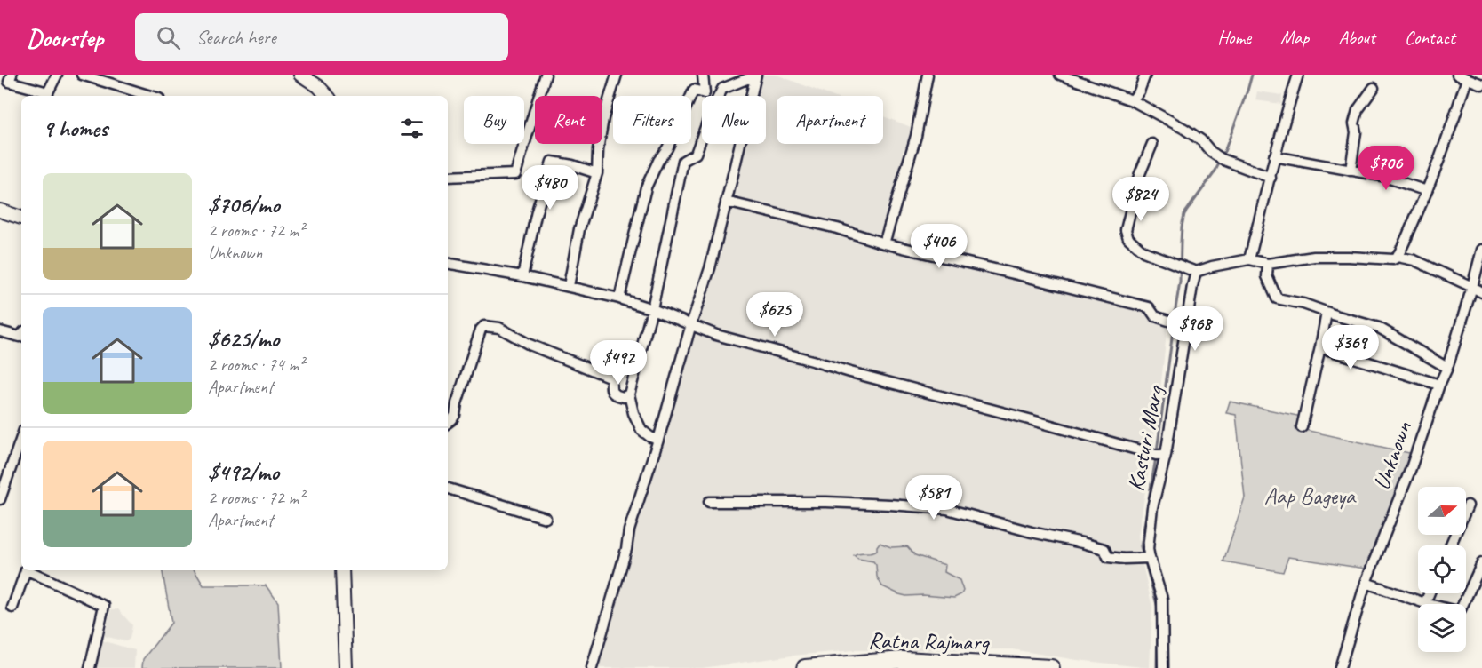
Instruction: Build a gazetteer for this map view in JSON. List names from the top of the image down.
{
  "streets": {
    "highway": ["Ratna Rajmarg"],
    "street": ["Kasturi Marg", "Unknown"]
  },
  "parks": ["Aap Bageya"],
  "north": "right",
  "page": {
    "header": "Doorstep",
    "search": "Search here",
    "nav": [
      "Home",
      "Map",
      "About",
      "Contact"
    ],
    "chip": [
      "Buy",
      "Rent",
      "Filters",
      "New",
      "Apartment"
    ],
    "heading": "9 homes",
    "price": [
      "$706",
      "$480",
      "$824",
      "$406",
      "$625",
      "$968",
      "$369",
      "$492",
      "$581"
    ],
    "list": [
      {
        "name": "$706/mo",
        "note": "2 rooms · 72 m² · Unknown"
      },
      {
        "name": "$625/mo",
        "note": "2 rooms · 74 m² · Apartment"
      },
      {
        "name": "$492/mo",
        "note": "2 rooms · 72 m² · Apartment"
      }
    ]
  }
}
